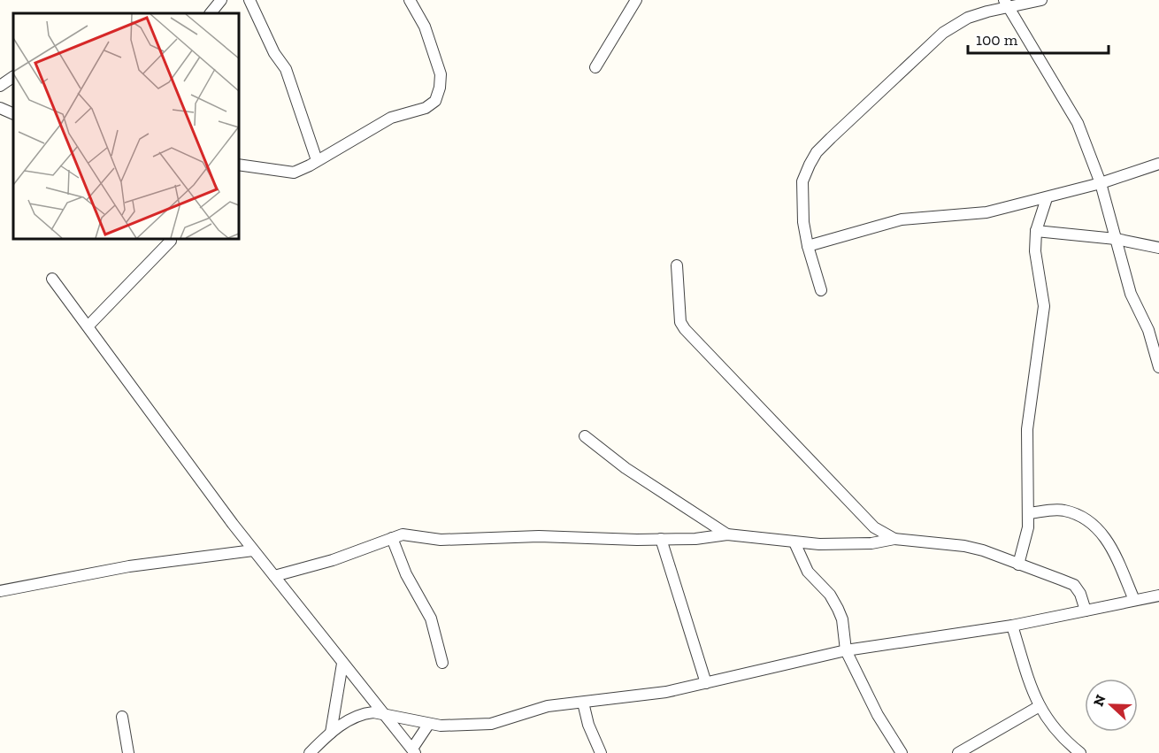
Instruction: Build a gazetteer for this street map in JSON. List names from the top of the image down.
{
  "scale_bar": "100 m",
  "north": "left"
}
